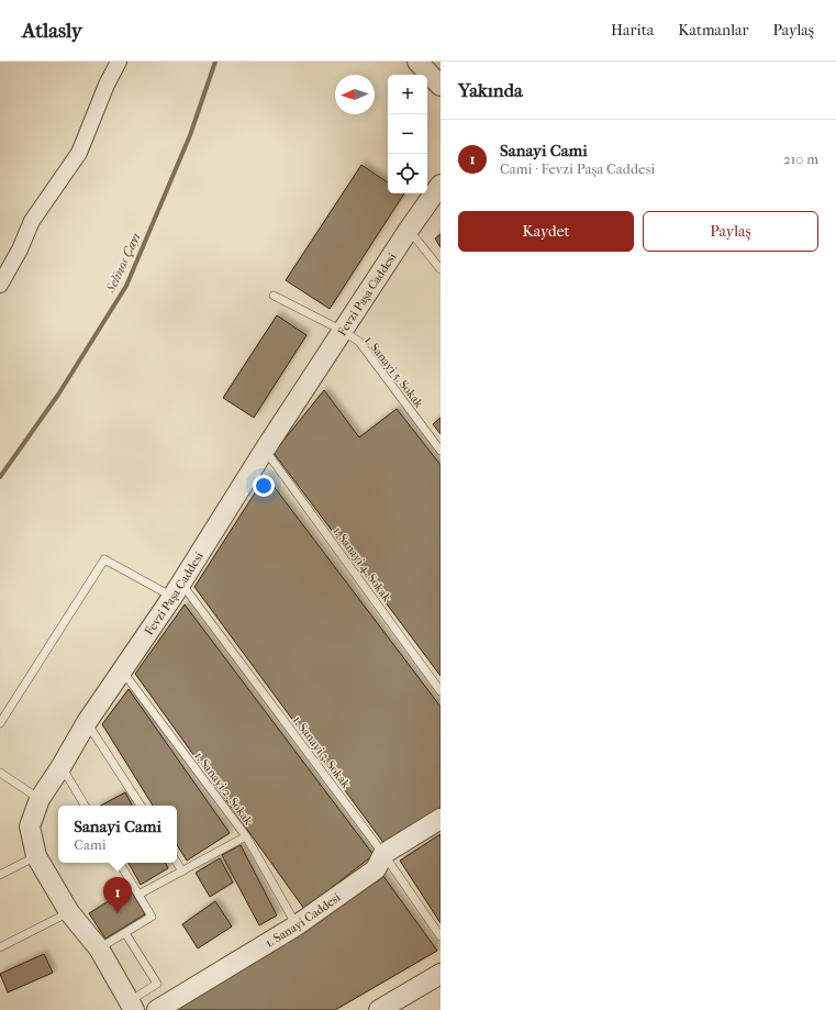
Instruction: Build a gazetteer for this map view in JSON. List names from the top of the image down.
{
  "streets": {
    "street": ["Fevzi Paşa Caddesi", "1. Sanayi Caddesi"],
    "lane": [
      "1. Sanayi 5. Sokak",
      "1. Sanayi 4. Sokak",
      "1. Sanayi 3. Sokak",
      "1. Sanayi 2. Sokak"
    ]
  },
  "crossings": [
    ["Fevzi Paşa Caddesi", "1. Sanayi 5. Sokak"],
    ["Fevzi Paşa Caddesi", "1. Sanayi 4. Sokak"],
    ["Fevzi Paşa Caddesi", "1. Sanayi 3. Sokak"],
    ["Fevzi Paşa Caddesi", "1. Sanayi 2. Sokak"],
    ["1. Sanayi 3. Sokak", "1. Sanayi Caddesi"],
    ["1. Sanayi 2. Sokak", "1. Sanayi Caddesi"]
  ],
  "water": ["Selinos Çayı"],
  "north": "left",
  "page": {
    "header": "Atlasly",
    "nav": ["Harita", "Katmanlar", "Paylaş"],
    "heading": "Yakında",
    "map_buttons": ["+", "−"],
    "list": [
      {
        "mark": "1",
        "name": "Sanayi Cami",
        "note": "Cami · Fevzi Paşa Caddesi",
        "value": "210 m"
      }
    ],
    "buttons": ["Kaydet", "Paylaş"],
    "popup": ["Sanayi Cami", "Cami"],
    "pins": "1"
  }
}
